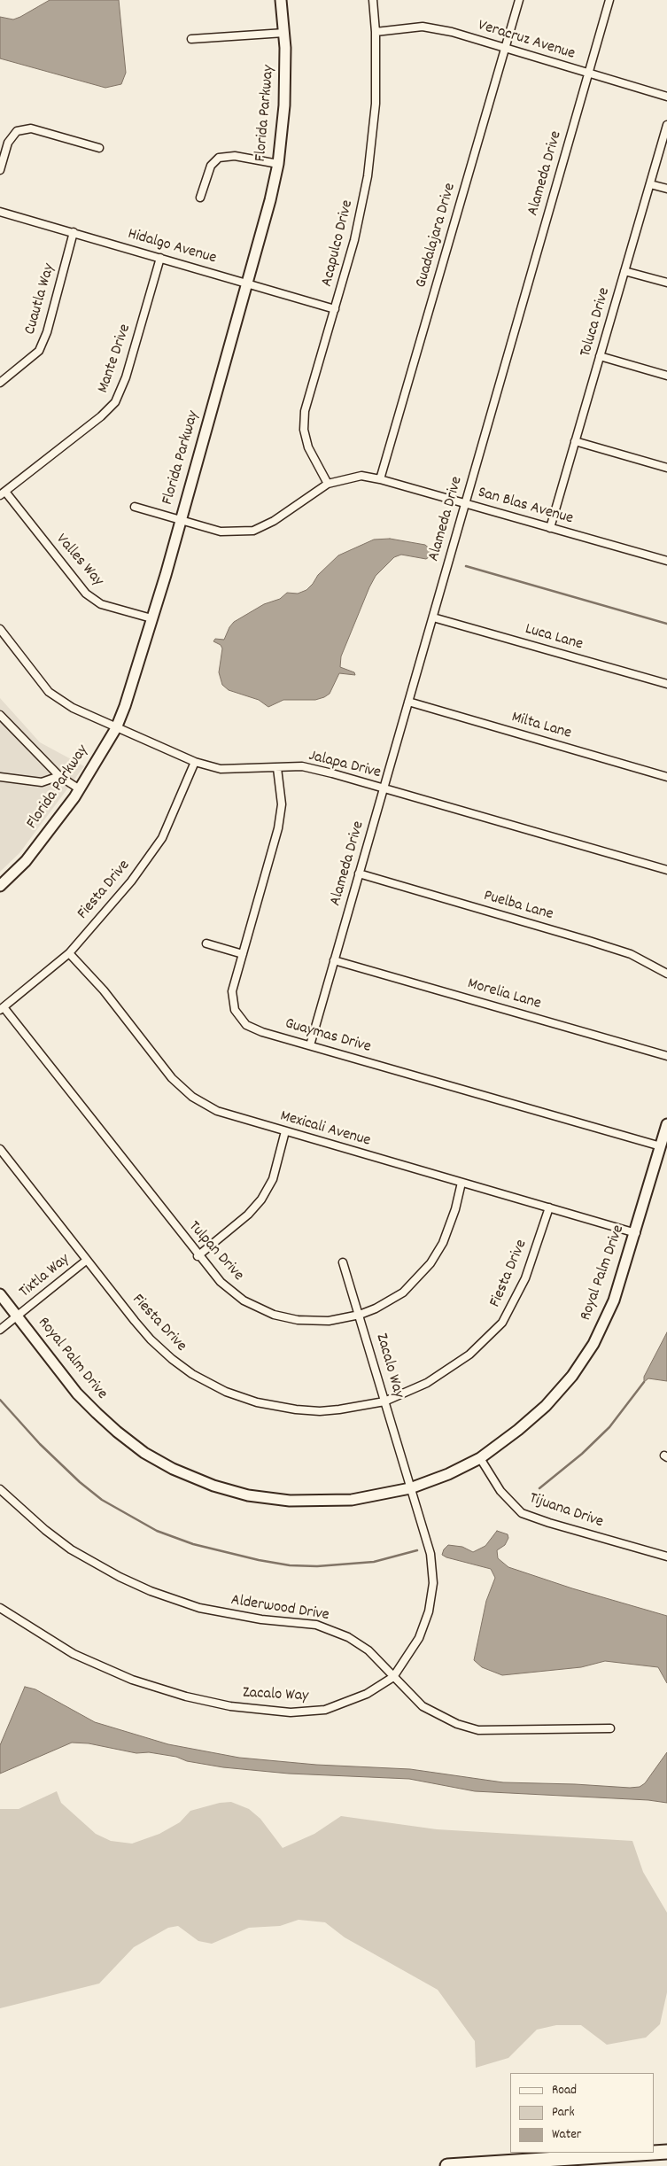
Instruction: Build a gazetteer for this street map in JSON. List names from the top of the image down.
{
  "streets": {
    "street": [
      "Veracruz Avenue",
      "Florida Parkway",
      "Alameda Drive",
      "Guadalajara Drive",
      "Acapulco Drive",
      "Hidalgo Avenue",
      "Cuautla Way",
      "Toluca Drive",
      "Mante Drive",
      "San Blas Avenue",
      "Valles Way",
      "Luca Lane",
      "Milta Lane",
      "Jalapa Drive",
      "Fiesta Drive",
      "Puelba Lane",
      "Morelia Lane",
      "Guaymas Drive",
      "Mexicali Avenue",
      "Tulpan Drive",
      "Royal Palm Drive",
      "Tixtla Way",
      "Zacalo Way",
      "Tijuana Drive",
      "Alderwood Drive"
    ]
  },
  "crossings": [
    ["Veracruz Avenue", "Alameda Drive"],
    ["Veracruz Avenue", "Guadalajara Drive"],
    ["Veracruz Avenue", "Acapulco Drive"],
    ["Florida Parkway", "Hidalgo Avenue"],
    ["Florida Parkway", "San Blas Avenue"],
    ["Florida Parkway", "Valles Way"],
    ["Florida Parkway", "Jalapa Drive"],
    ["Alameda Drive", "San Blas Avenue"],
    ["Alameda Drive", "Luca Lane"],
    ["Alameda Drive", "Milta Lane"],
    ["Alameda Drive", "Jalapa Drive"],
    ["Alameda Drive", "Puelba Lane"],
    ["Alameda Drive", "Morelia Lane"],
    ["Alameda Drive", "Guaymas Drive"],
    ["Guadalajara Drive", "San Blas Avenue"],
    ["Acapulco Drive", "Hidalgo Avenue"],
    ["Acapulco Drive", "San Blas Avenue"],
    ["Hidalgo Avenue", "Cuautla Way"],
    ["Hidalgo Avenue", "Mante Drive"],
    ["Toluca Drive", "San Blas Avenue"],
    ["Mante Drive", "Valles Way"],
    ["Jalapa Drive", "Fiesta Drive"],
    ["Jalapa Drive", "Guaymas Drive"],
    ["Fiesta Drive", "Mexicali Avenue"],
    ["Fiesta Drive", "Tulpan Drive"],
    ["Fiesta Drive", "Tixtla Way"],
    ["Fiesta Drive", "Zacalo Way"],
    ["Guaymas Drive", "Royal Palm Drive"],
    ["Mexicali Avenue", "Tulpan Drive"],
    ["Mexicali Avenue", "Royal Palm Drive"],
    ["Tulpan Drive", "Zacalo Way"],
    ["Royal Palm Drive", "Tixtla Way"],
    ["Royal Palm Drive", "Zacalo Way"],
    ["Royal Palm Drive", "Tijuana Drive"],
    ["Zacalo Way", "Alderwood Drive"]
  ],
  "legend": ["Road", "Park", "Water"]
}
